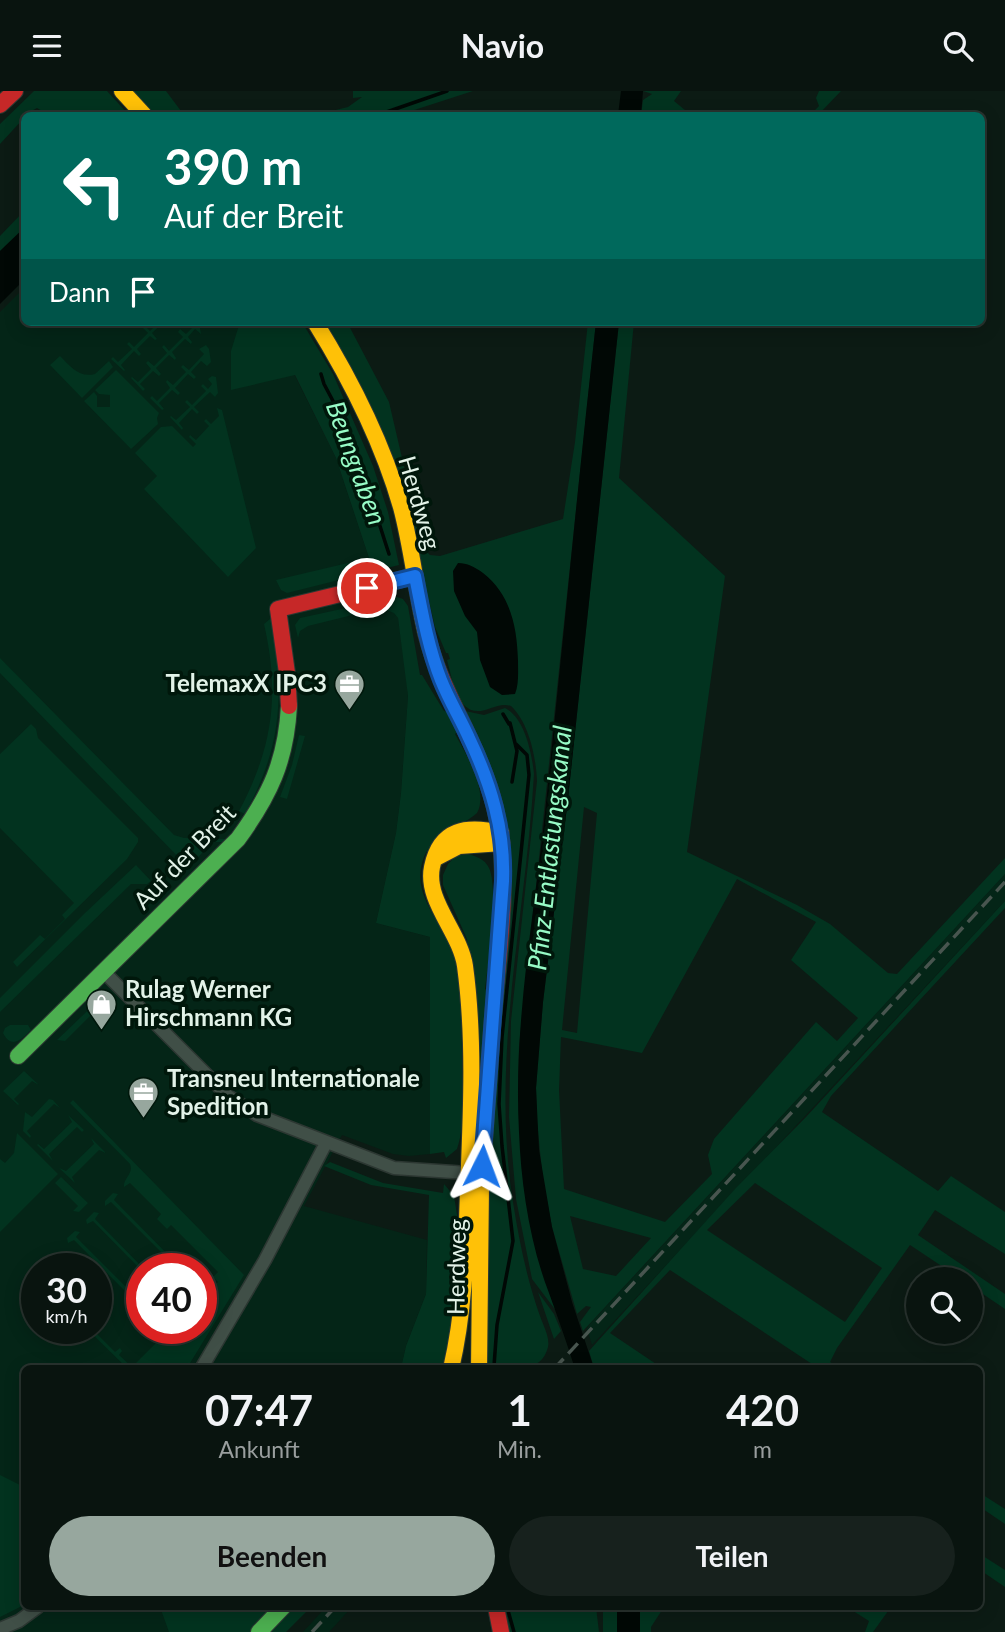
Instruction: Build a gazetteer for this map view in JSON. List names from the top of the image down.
{
  "streets": {
    "main road": ["Herdweg", "Auf der Breit"]
  },
  "crossings": [
    ["Herdweg", "Auf der Breit"]
  ],
  "water": ["Beungraben", "Pfinz-Entlastungskanal"],
  "places": {
    "office": ["TelemaxX IPC3", "Transneu Internationale Spedition"],
    "shop": ["Rulag Werner Hirschmann KG"]
  },
  "page": {
    "header": "Navio",
    "turn": ["390 m", "Auf der Breit"],
    "then": "Dann",
    "speed": "30 km/h",
    "limit": "40",
    "eta": [
      "07:47",
      "Ankunft",
      "1",
      "Min.",
      "420",
      "m"
    ],
    "buttons": ["Beenden", "Teilen"]
  }
}
